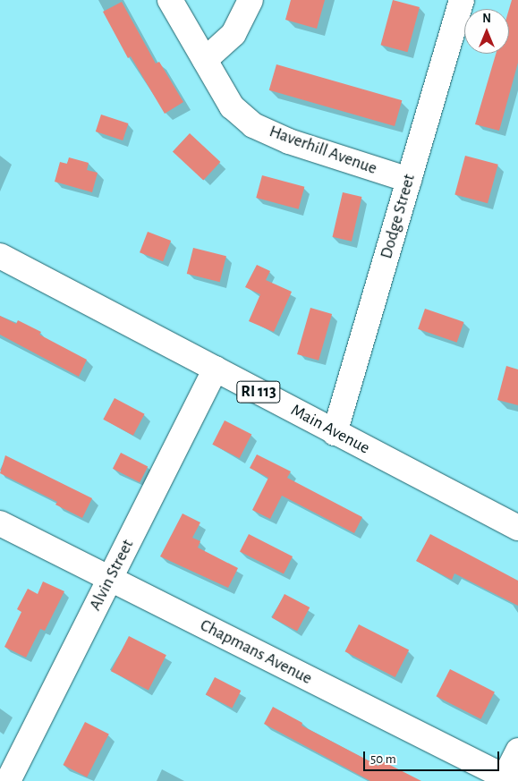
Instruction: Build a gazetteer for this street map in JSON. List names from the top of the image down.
{
  "streets": {
    "street": [
      "Haverhill Avenue",
      "Dodge Street",
      "RI 113",
      "Main Avenue",
      "Alvin Street",
      "Chapmans Avenue"
    ]
  },
  "crossings": [
    ["Haverhill Avenue", "Dodge Street"],
    ["Dodge Street", "Main Avenue"],
    ["Main Avenue", "Alvin Street"],
    ["Alvin Street", "Chapmans Avenue"]
  ],
  "scale_bar": "50 m",
  "north": "top"
}
